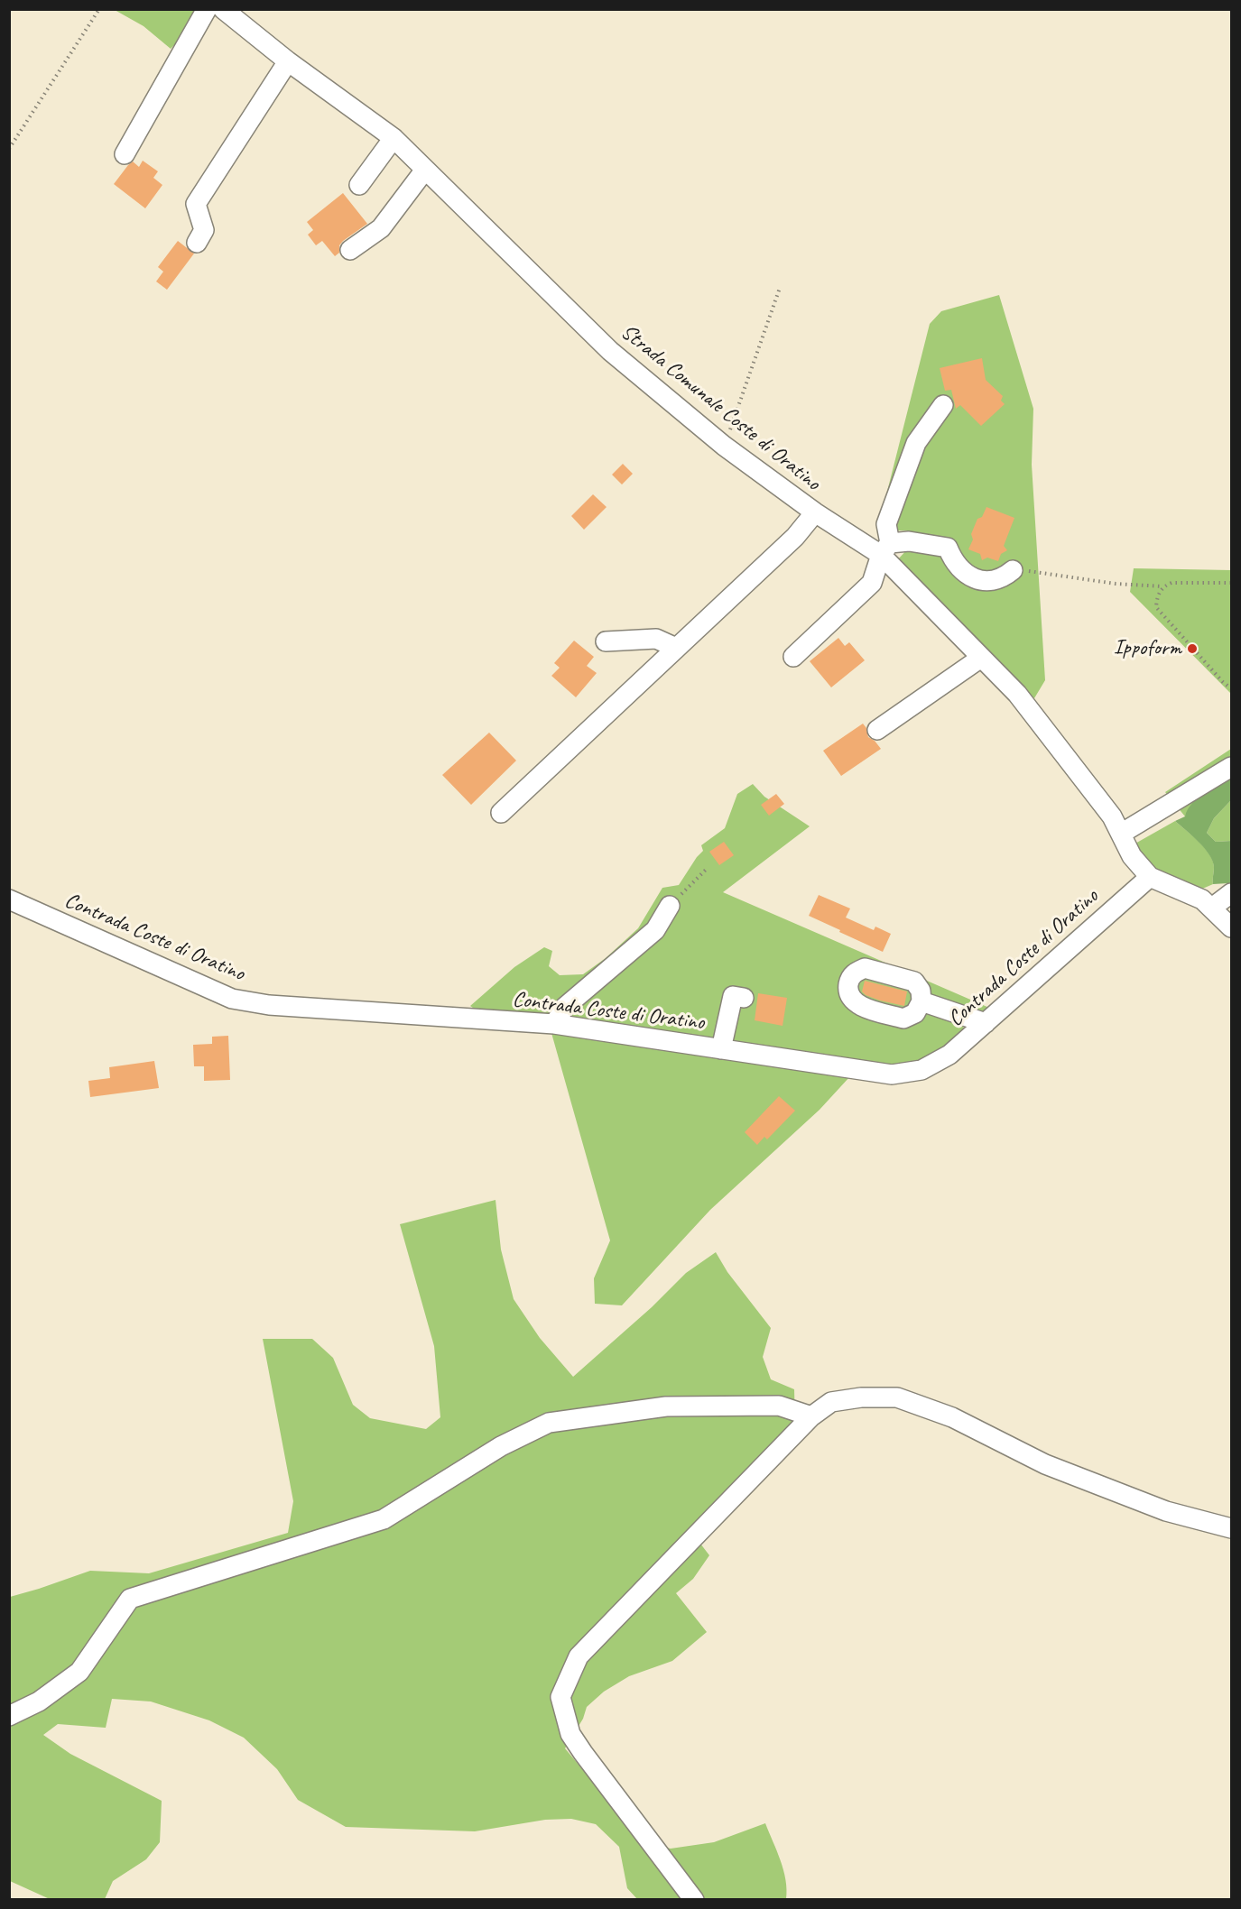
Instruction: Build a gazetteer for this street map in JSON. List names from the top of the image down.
{
  "streets": {
    "street": ["Strada Comunale Coste di Oratino", "Contrada Coste di Oratino"]
  },
  "crossings": [
    ["Strada Comunale Coste di Oratino", "Contrada Coste di Oratino"]
  ],
  "places": ["Ippoform"]
}
